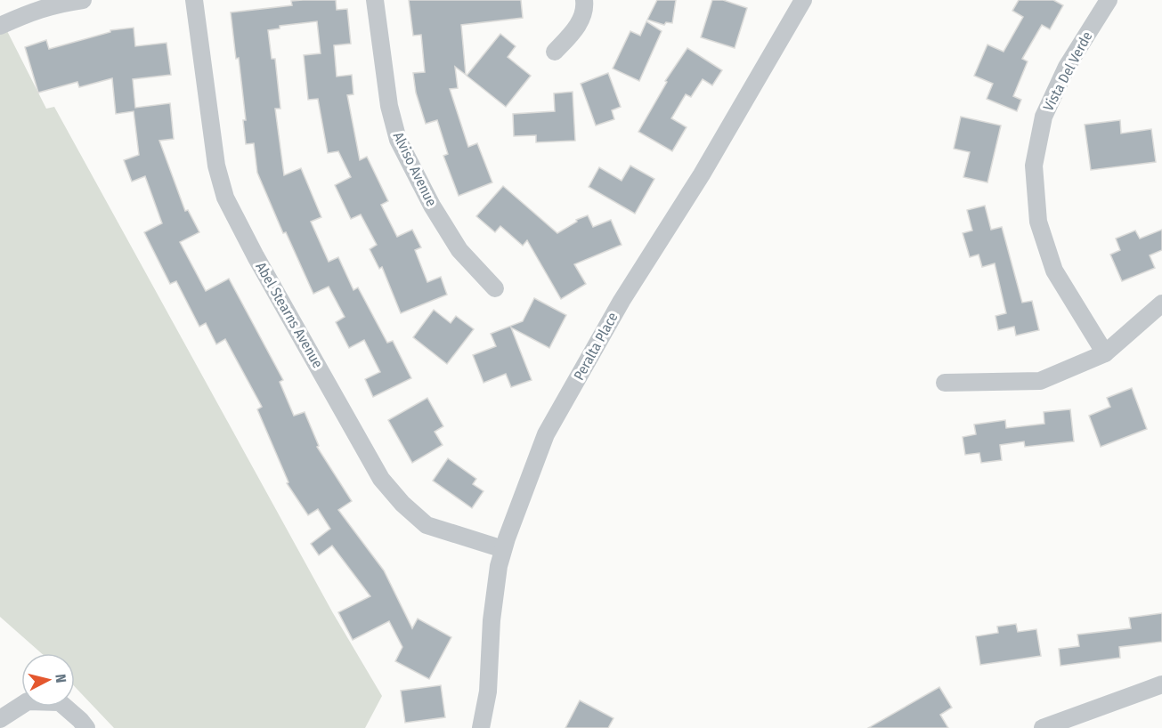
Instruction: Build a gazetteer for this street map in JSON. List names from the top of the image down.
{
  "streets": {
    "street": [
      "Vista Del Verde",
      "Alviso Avenue",
      "Abel Stearns Avenue",
      "Peralta Place"
    ]
  },
  "crossings": [
    ["Abel Stearns Avenue", "Peralta Place"]
  ],
  "north": "right"
}
